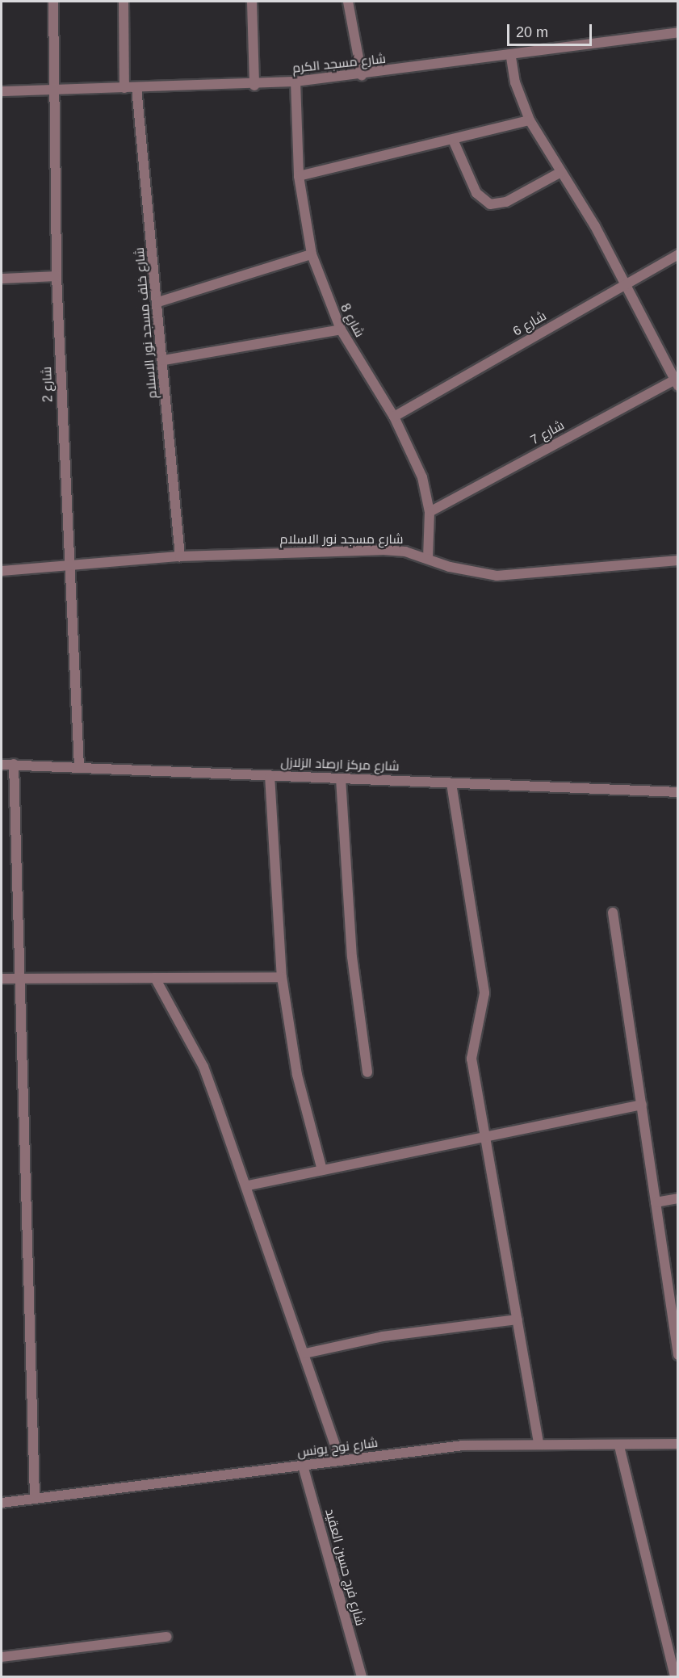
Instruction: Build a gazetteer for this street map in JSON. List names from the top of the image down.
{
  "streets": {
    "street": [
      "شارع مسجد الكرم",
      "شارع 8",
      "شارع خلف مسجد نور الاسلام",
      "شارع 6",
      "شارع 2",
      "شارع 7",
      "شارع مسجد نور الاسلام",
      "شارع مركز ارصاد الزلازل",
      "شارع نوح يونس",
      "شارع فرج حسين العقيد"
    ]
  },
  "crossings": [
    ["شارع مسجد الكرم", "شارع 8"],
    ["شارع مسجد الكرم", "شارع خلف مسجد نور الاسلام"],
    ["شارع مسجد الكرم", "شارع 2"],
    ["شارع 8", "شارع 6"],
    ["شارع 8", "شارع 7"],
    ["شارع 8", "شارع مسجد نور الاسلام"],
    ["شارع خلف مسجد نور الاسلام", "شارع مسجد نور الاسلام"],
    ["شارع 2", "شارع مسجد نور الاسلام"],
    ["شارع 2", "شارع مركز ارصاد الزلازل"],
    ["شارع نوح يونس", "شارع فرج حسين العقيد"]
  ],
  "scale_bar": "20 m"
}
